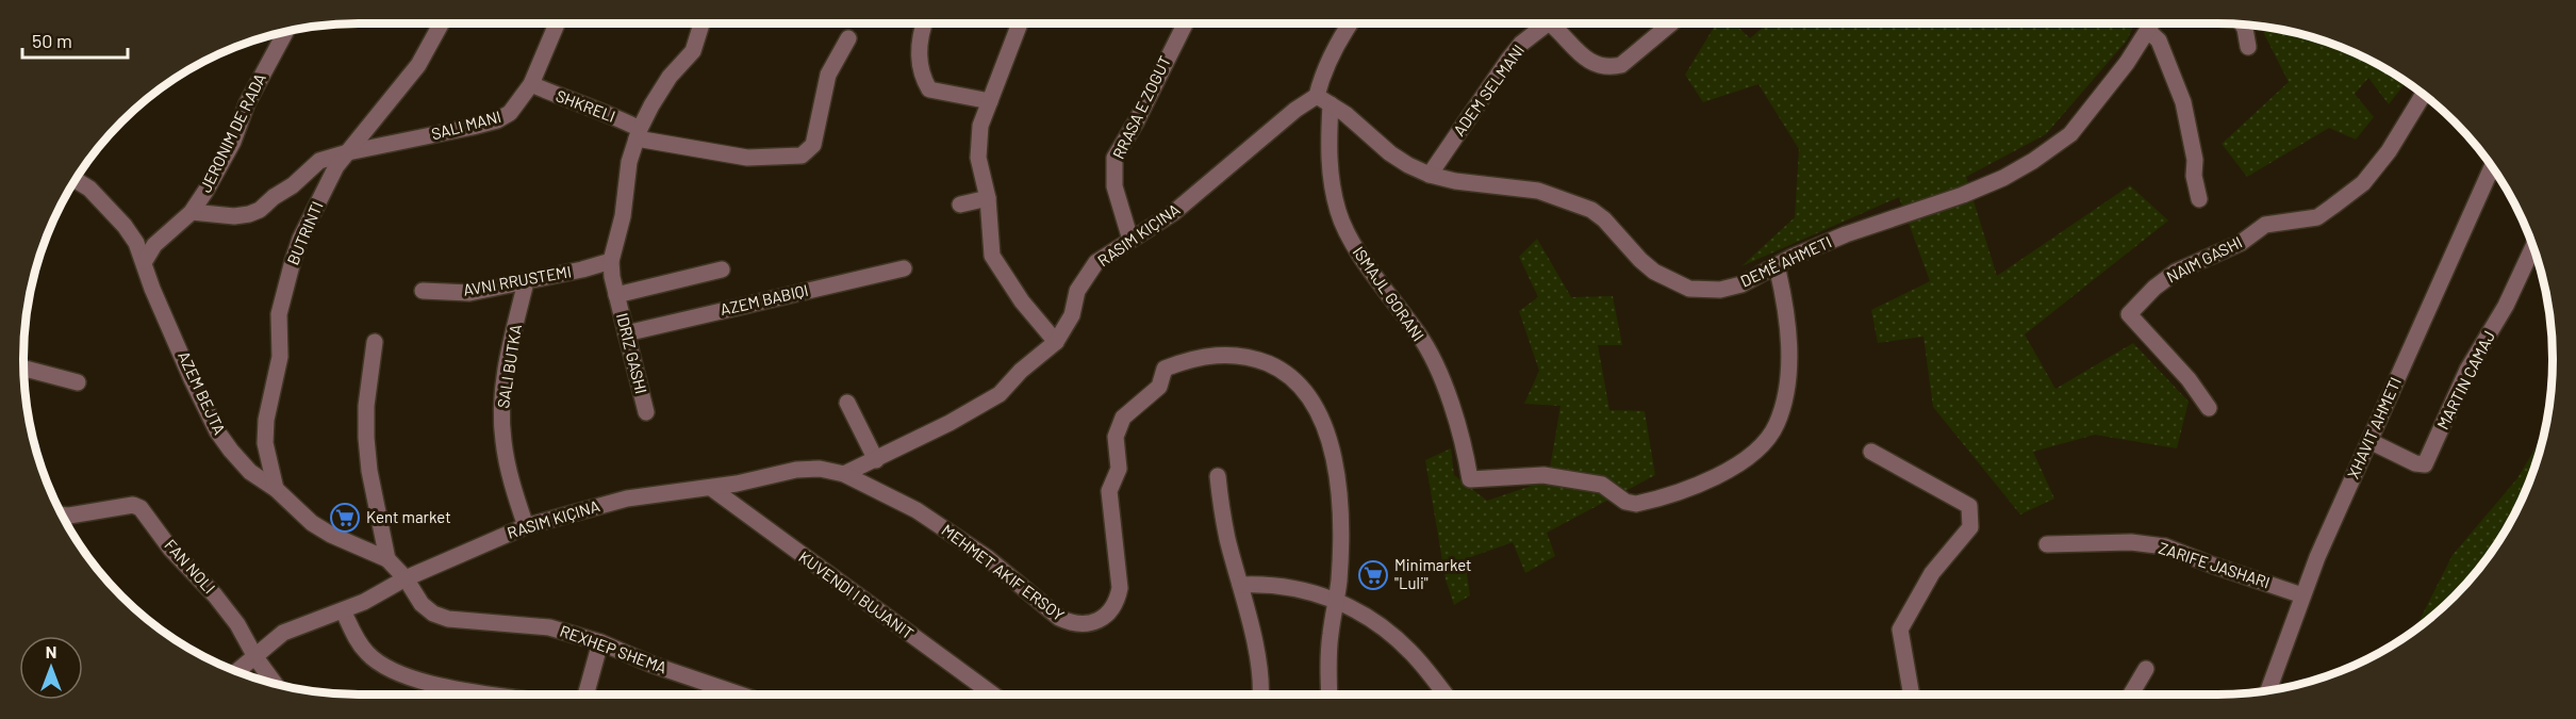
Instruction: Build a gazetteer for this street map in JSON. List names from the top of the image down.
{
  "streets": {
    "street": [
      "ADEM SELMANI",
      "SHKRELI",
      "RRASA E ZOGUT",
      "SALI MANI",
      "JERONIM DE RADA",
      "BUTRINTI",
      "RASIM KIÇINA",
      "NAIM GASHI",
      "DEMË AHMETI",
      "AVNI RRUSTEMI",
      "ISMAJL GORANI",
      "AZEM BABIQI",
      "IDRIZ GASHI",
      "SALI BUTKA",
      "MARTIN CAMAJ",
      "AZEM BEJTA",
      "XHAVIT AHMETI",
      "ZARIFE JASHARI",
      "FAN NOLI",
      "MEHMET AKIF ERSOY",
      "KUVENDI I BUJANIT",
      "REXHEP SHEMA"
    ]
  },
  "crossings": [
    ["ADEM SELMANI", "DEMË AHMETI"],
    ["SHKRELI", "SALI MANI"],
    ["RRASA E ZOGUT", "RASIM KIÇINA"],
    ["SALI MANI", "JERONIM DE RADA"],
    ["SALI MANI", "BUTRINTI"],
    ["JERONIM DE RADA", "AZEM BEJTA"],
    ["BUTRINTI", "AZEM BEJTA"],
    ["RASIM KIÇINA", "DEMË AHMETI"],
    ["RASIM KIÇINA", "ISMAJL GORANI"],
    ["RASIM KIÇINA", "SALI BUTKA"],
    ["RASIM KIÇINA", "FAN NOLI"],
    ["RASIM KIÇINA", "MEHMET AKIF ERSOY"],
    ["RASIM KIÇINA", "KUVENDI I BUJANIT"],
    ["RASIM KIÇINA", "REXHEP SHEMA"],
    ["DEMË AHMETI", "ISMAJL GORANI"],
    ["AVNI RRUSTEMI", "IDRIZ GASHI"],
    ["AVNI RRUSTEMI", "SALI BUTKA"],
    ["AZEM BABIQI", "IDRIZ GASHI"],
    ["MARTIN CAMAJ", "XHAVIT AHMETI"],
    ["AZEM BEJTA", "REXHEP SHEMA"],
    ["XHAVIT AHMETI", "ZARIFE JASHARI"]
  ],
  "places": {
    "supermarket": ["Kent market", "Minimarket \"Luli\""]
  },
  "scale_bar": "50 m",
  "north": "top"
}
